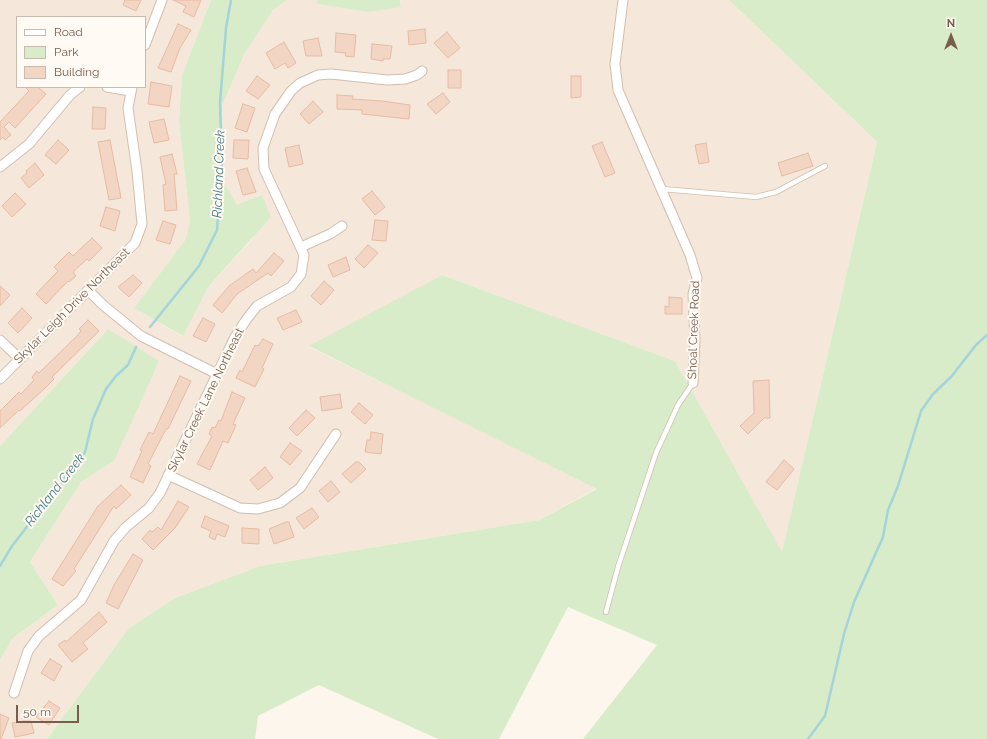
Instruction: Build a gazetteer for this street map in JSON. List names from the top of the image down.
{
  "streets": {
    "street": ["Skylar Leigh Drive Northeast", "Shoal Creek Road", "Skylar Creek Lane Northeast"]
  },
  "water": ["Richland Creek"],
  "legend": ["Road", "Park", "Building"],
  "scale_bar": "50 m",
  "north": "top"
}
